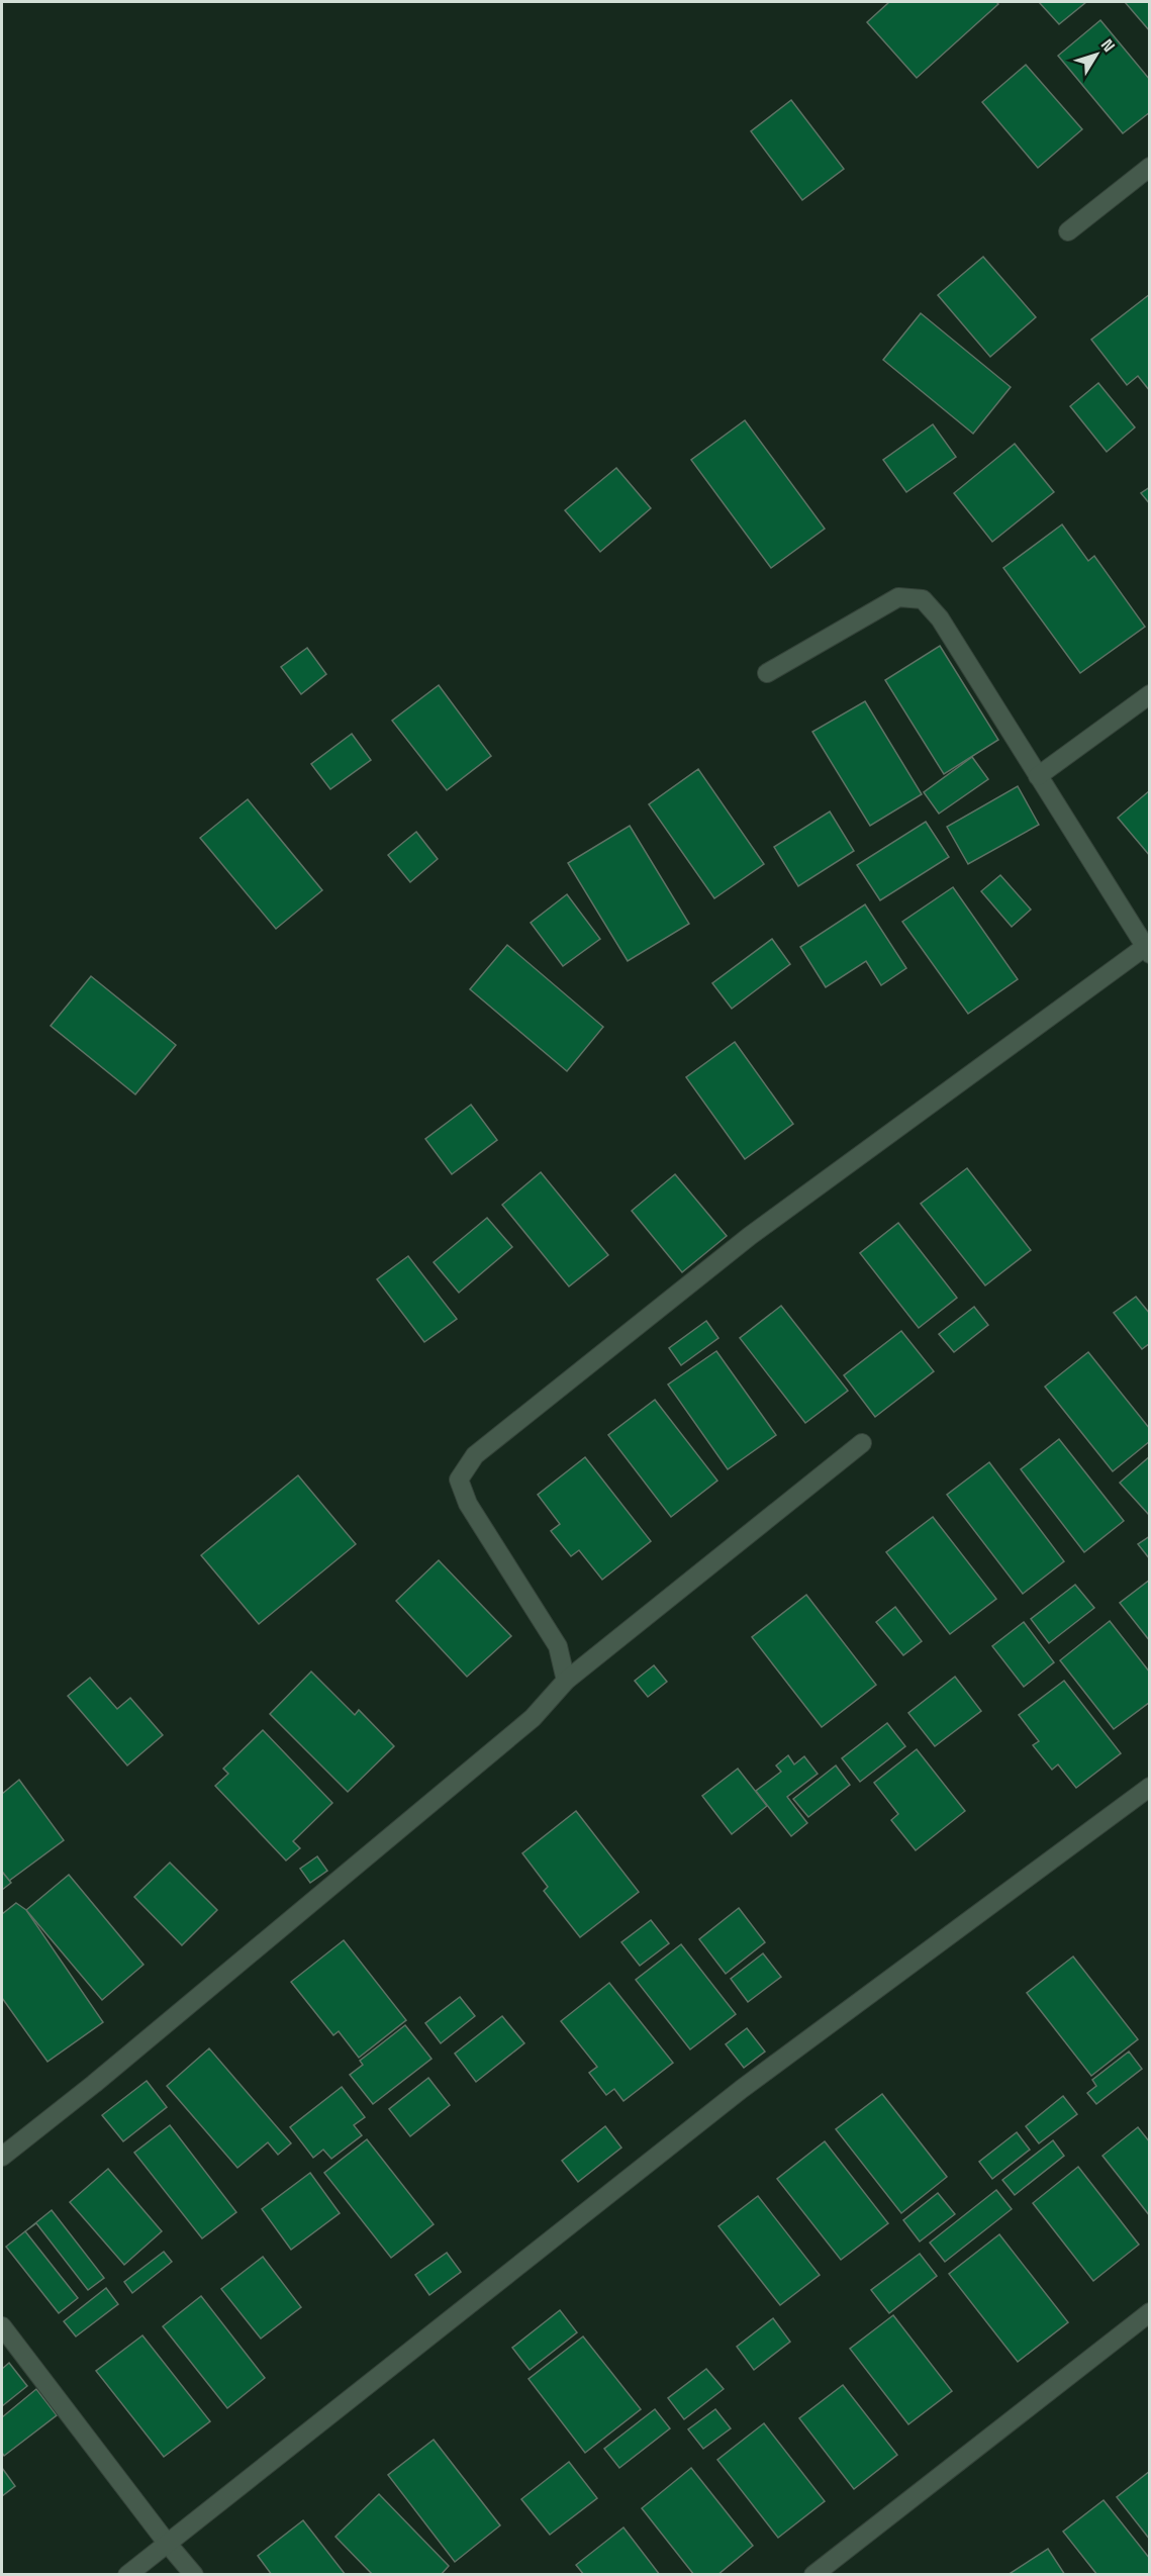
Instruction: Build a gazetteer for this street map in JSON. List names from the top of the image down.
{
  "north": "top right"
}
